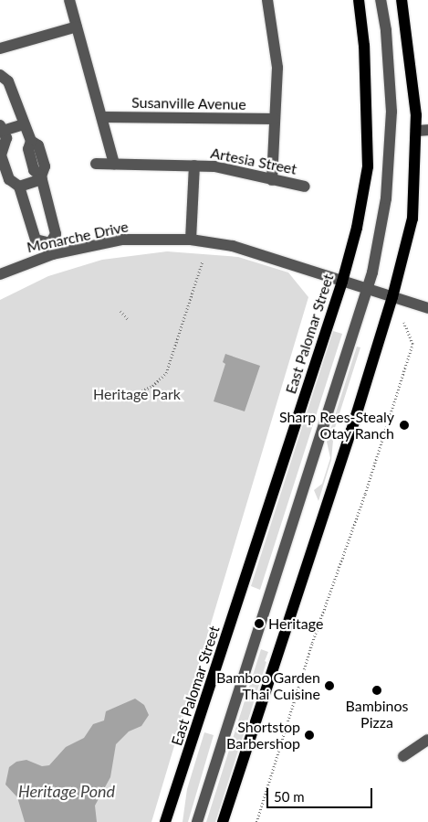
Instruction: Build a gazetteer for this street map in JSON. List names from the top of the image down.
{
  "streets": {
    "main road": ["East Palomar Street"],
    "street": ["Susanville Avenue", "Artesia Street", "Monarche Drive"]
  },
  "crossings": [
    ["Monarche Drive", "East Palomar Street"]
  ],
  "water": ["Heritage Pond"],
  "parks": ["Heritage Park"],
  "places": [
    "Sharp Rees-Stealy Otay Ranch",
    "Heritage",
    "Bamboo Garden Thai Cuisine",
    "Bambinos Pizza",
    "Shortstop Barbershop"
  ],
  "scale_bar": "50 m"
}
